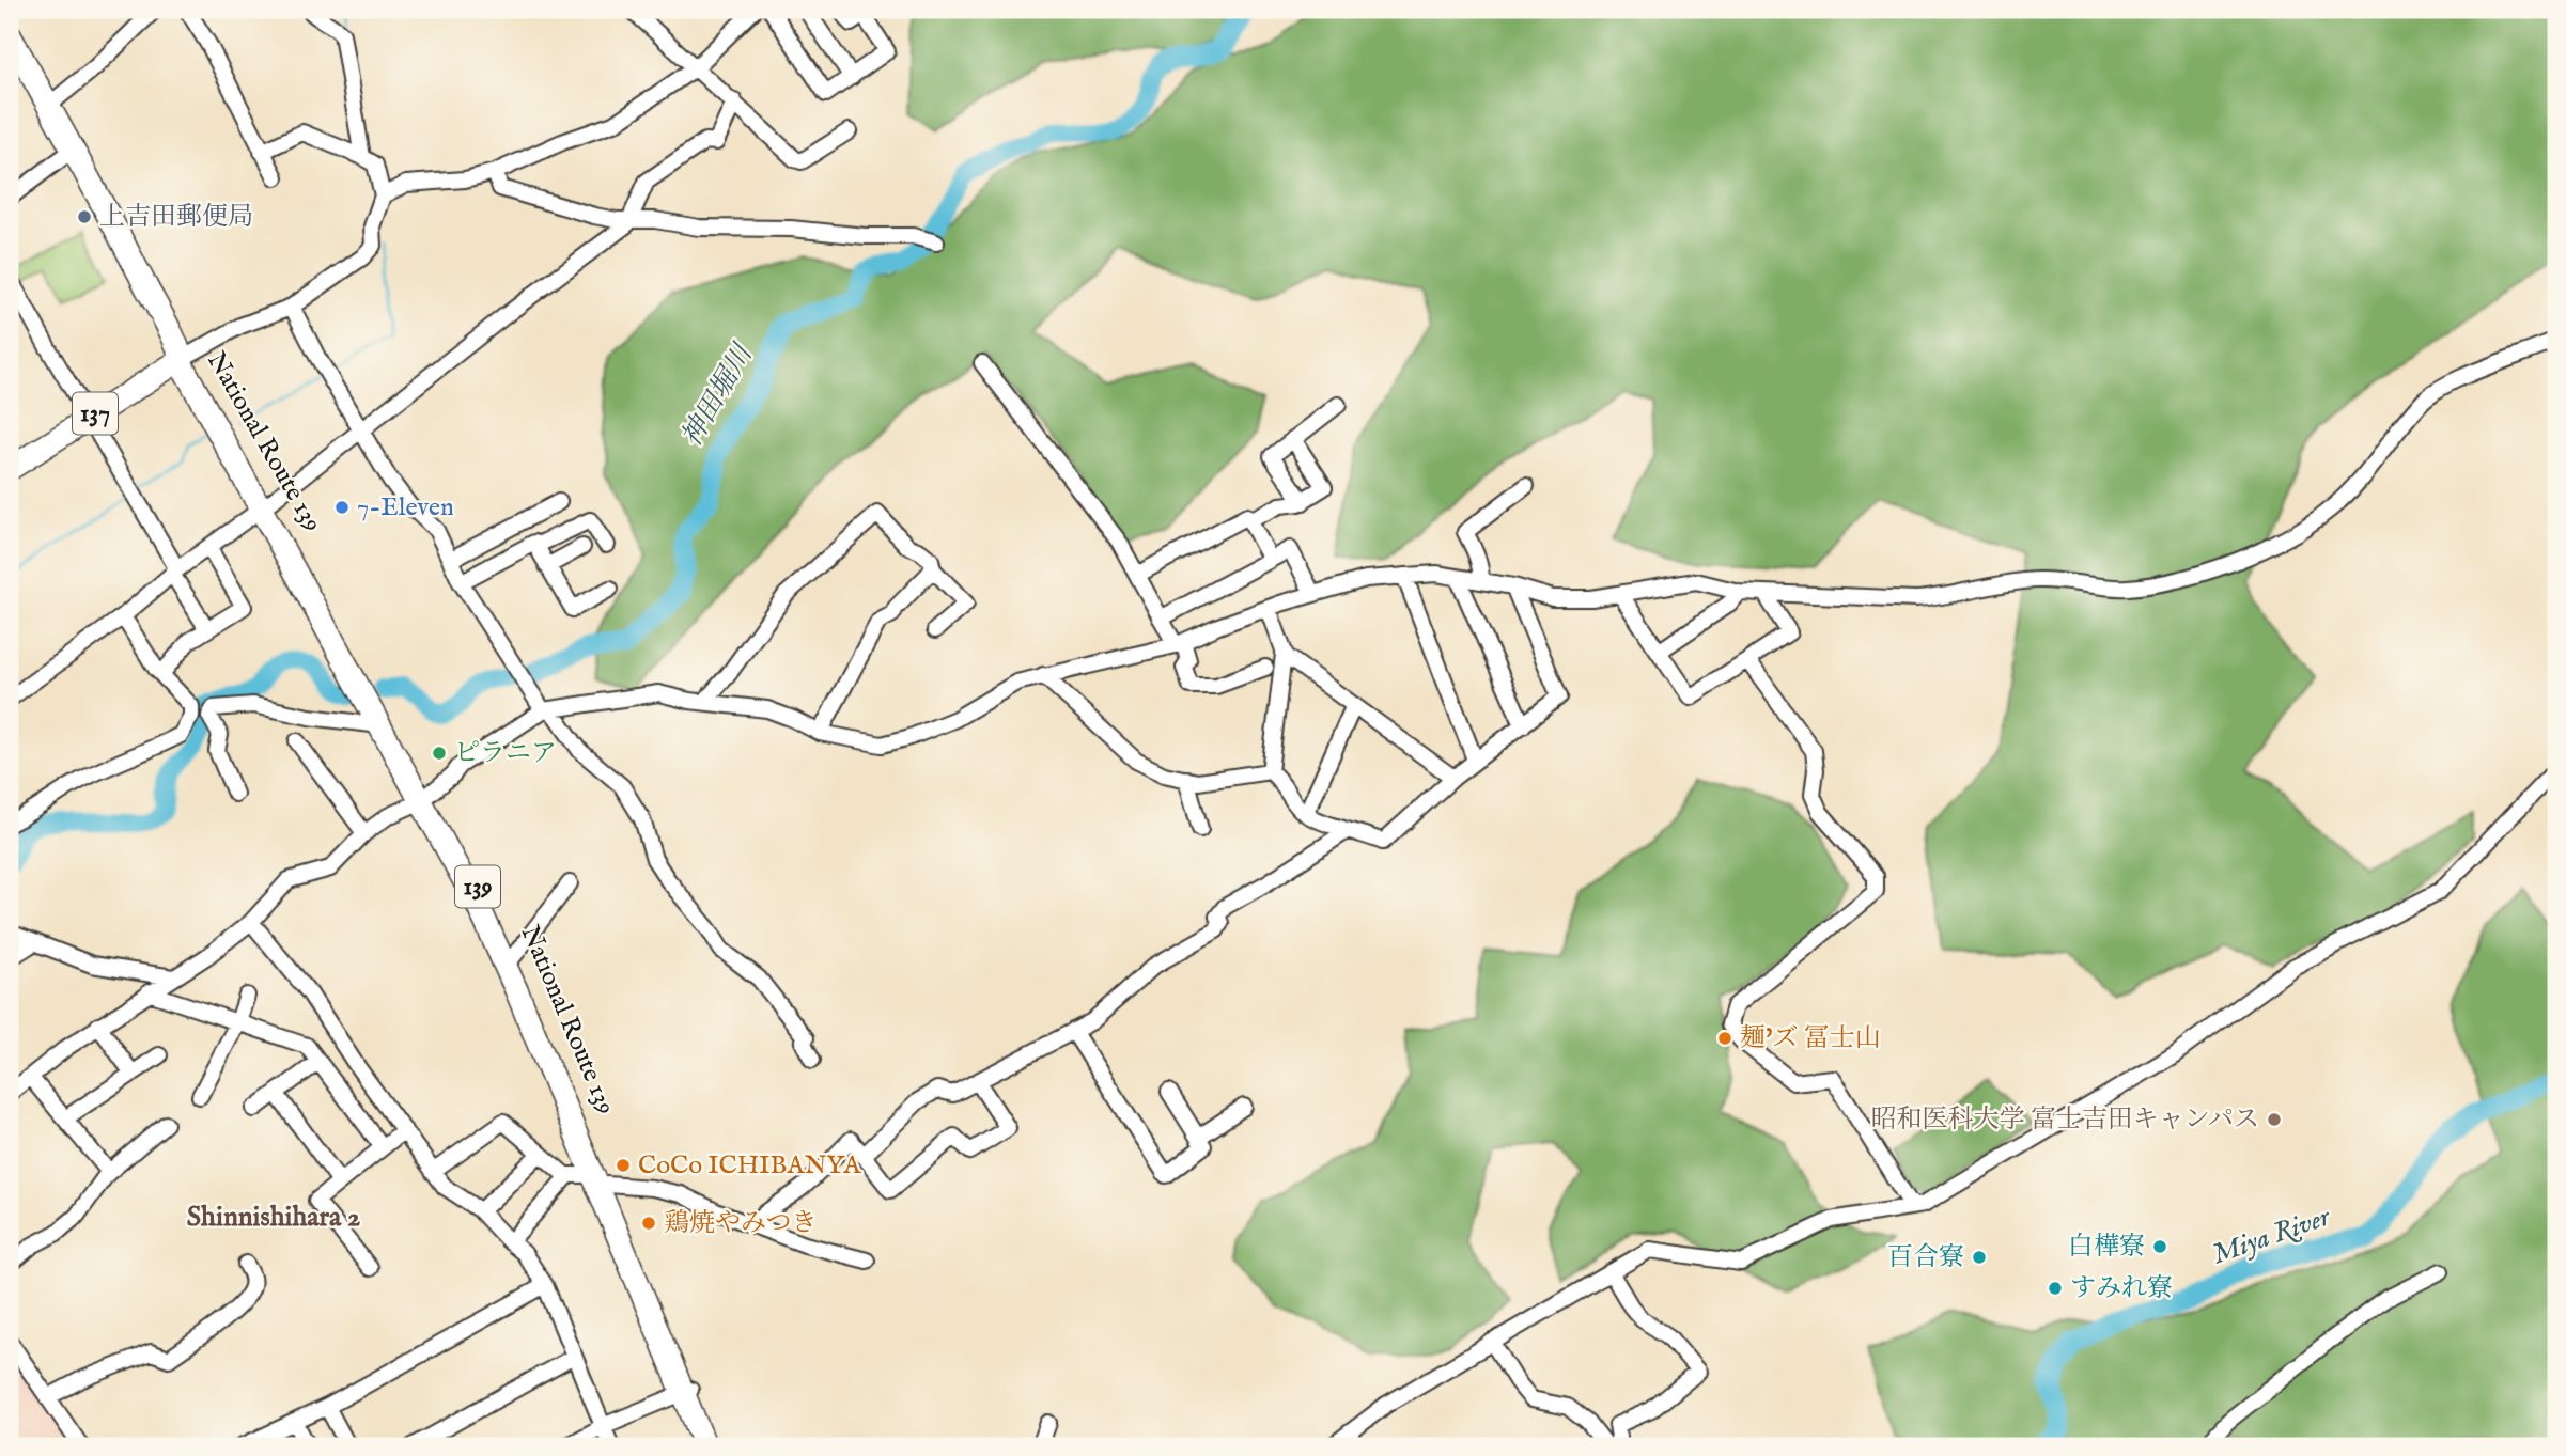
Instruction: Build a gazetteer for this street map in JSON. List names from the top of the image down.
{
  "streets": {
    "highway": ["137", "National Route 139", "139"]
  },
  "crossings": [
    ["137", "National Route 139"]
  ],
  "districts": ["Shinnishihara 2"],
  "water": ["神田堀川", "Miya River"],
  "places": [
    "上吉田郵便局",
    "7-Eleven",
    "ピラニア",
    "麺'ズ 冨士山",
    "昭和医科大学 富士吉田キャンパス",
    "CoCo ICHIBANYA",
    "鶏焼やみつき",
    "白樺寮",
    "百合寮",
    "すみれ寮"
  ]
}
